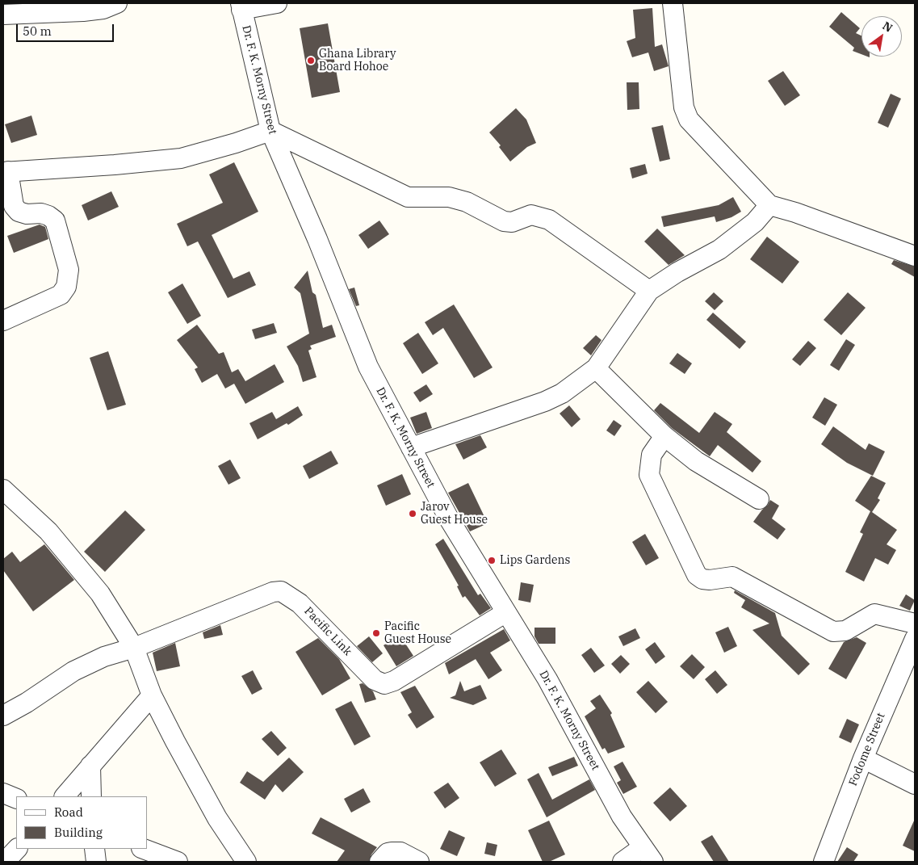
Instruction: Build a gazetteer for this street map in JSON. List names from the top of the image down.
{
  "streets": {
    "street": ["Dr. F. K. Morny Street", "Pacific Link", "Fodome Street"]
  },
  "crossings": [
    ["Dr. F. K. Morny Street", "Pacific Link"]
  ],
  "places": [
    "Ghana Library Board Hohoe",
    "Jarov Guest House",
    "Lips Gardens",
    "Pacific Guest House"
  ],
  "legend": ["Road", "Building"],
  "scale_bar": "50 m",
  "north": "top right"
}
